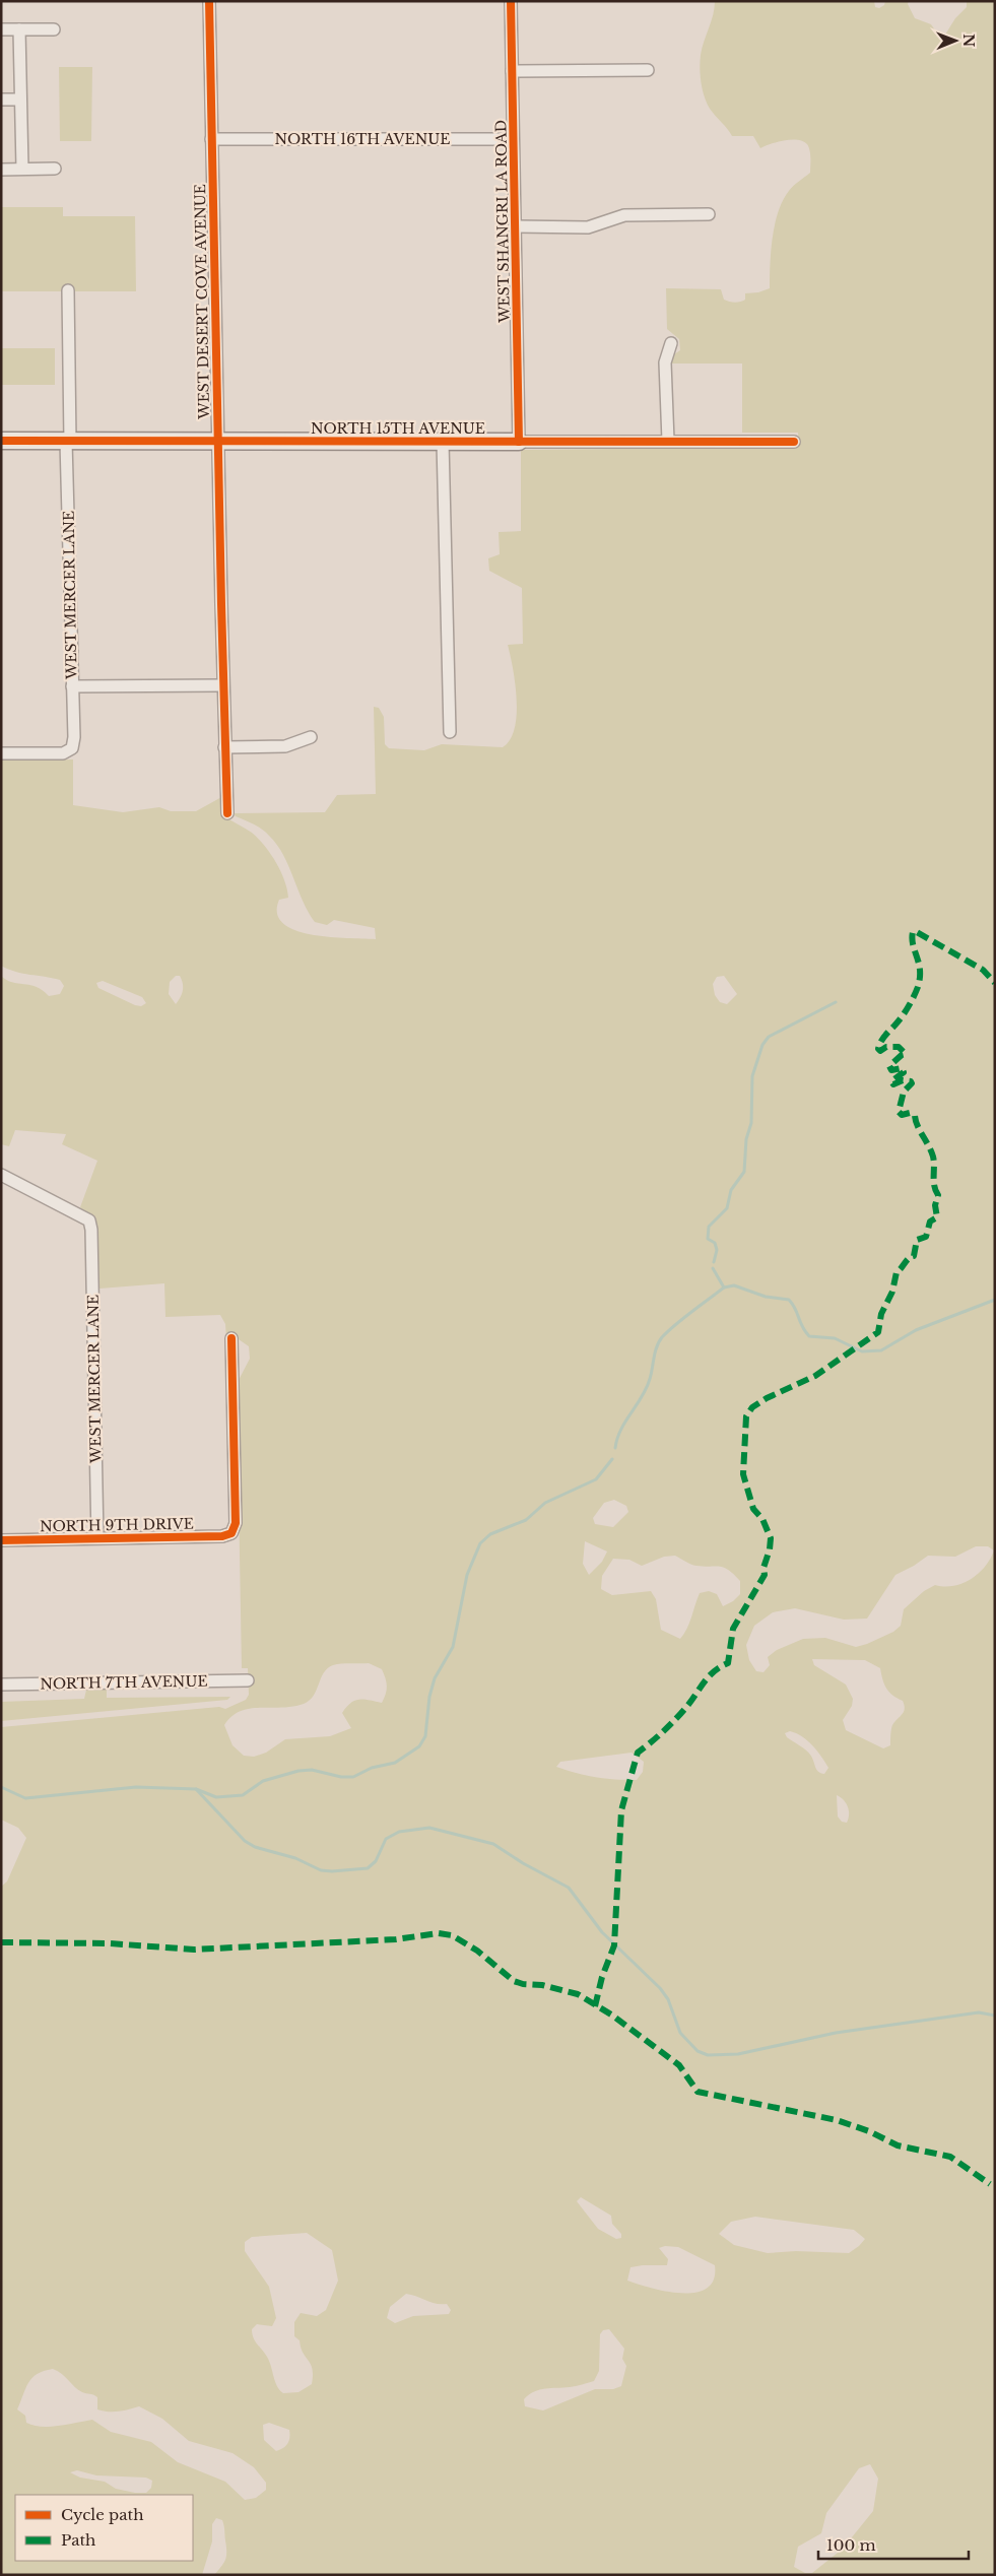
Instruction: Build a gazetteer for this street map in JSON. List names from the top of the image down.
{
  "streets": {
    "street": [
      "NORTH 16TH AVENUE",
      "WEST SHANGRI LA ROAD",
      "WEST DESERT COVE AVENUE",
      "NORTH 15TH AVENUE",
      "WEST MERCER LANE",
      "NORTH 9TH DRIVE",
      "NORTH 7TH AVENUE"
    ]
  },
  "crossings": [
    ["NORTH 16TH AVENUE", "WEST SHANGRI LA ROAD"],
    ["NORTH 16TH AVENUE", "WEST DESERT COVE AVENUE"],
    ["WEST SHANGRI LA ROAD", "NORTH 15TH AVENUE"],
    ["WEST DESERT COVE AVENUE", "NORTH 15TH AVENUE"],
    ["NORTH 15TH AVENUE", "WEST MERCER LANE"],
    ["WEST MERCER LANE", "NORTH 9TH DRIVE"]
  ],
  "legend": ["Cycle path", "Path"],
  "scale_bar": "100 m",
  "north": "right"
}
